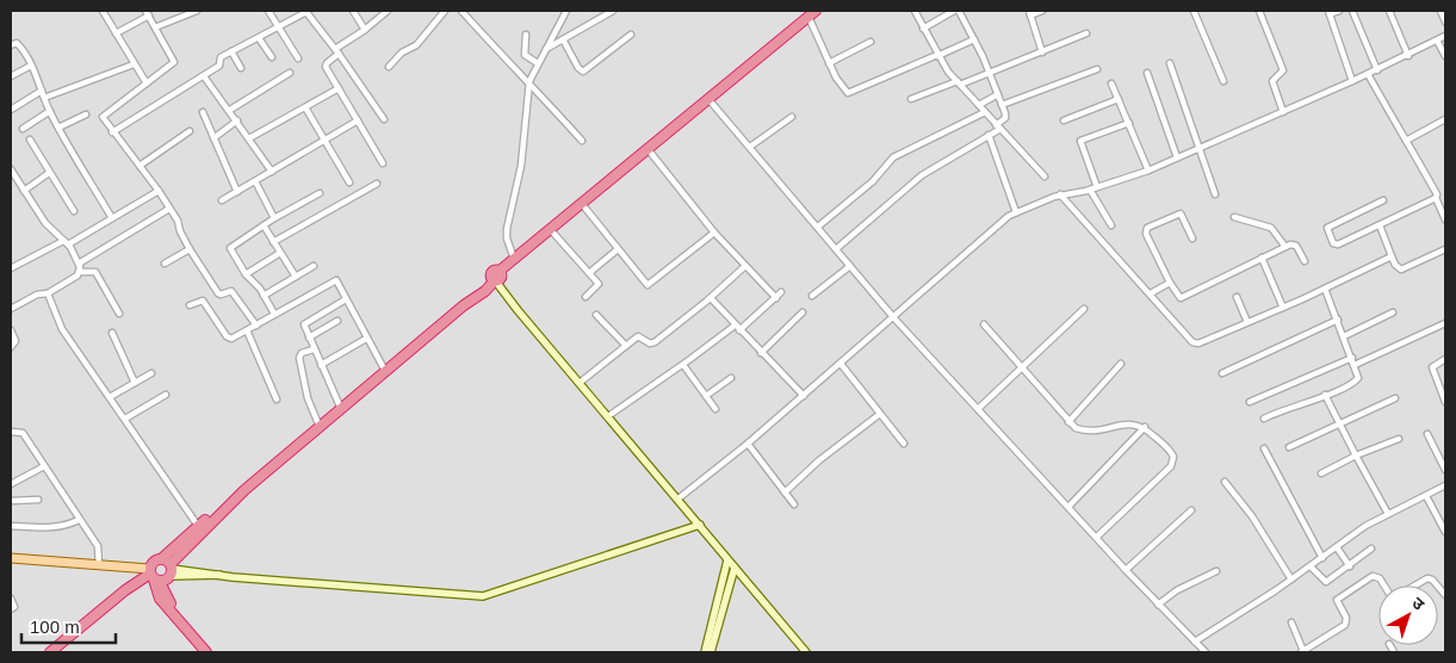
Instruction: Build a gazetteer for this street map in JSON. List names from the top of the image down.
{
  "scale_bar": "100 m",
  "north": "top right"
}
